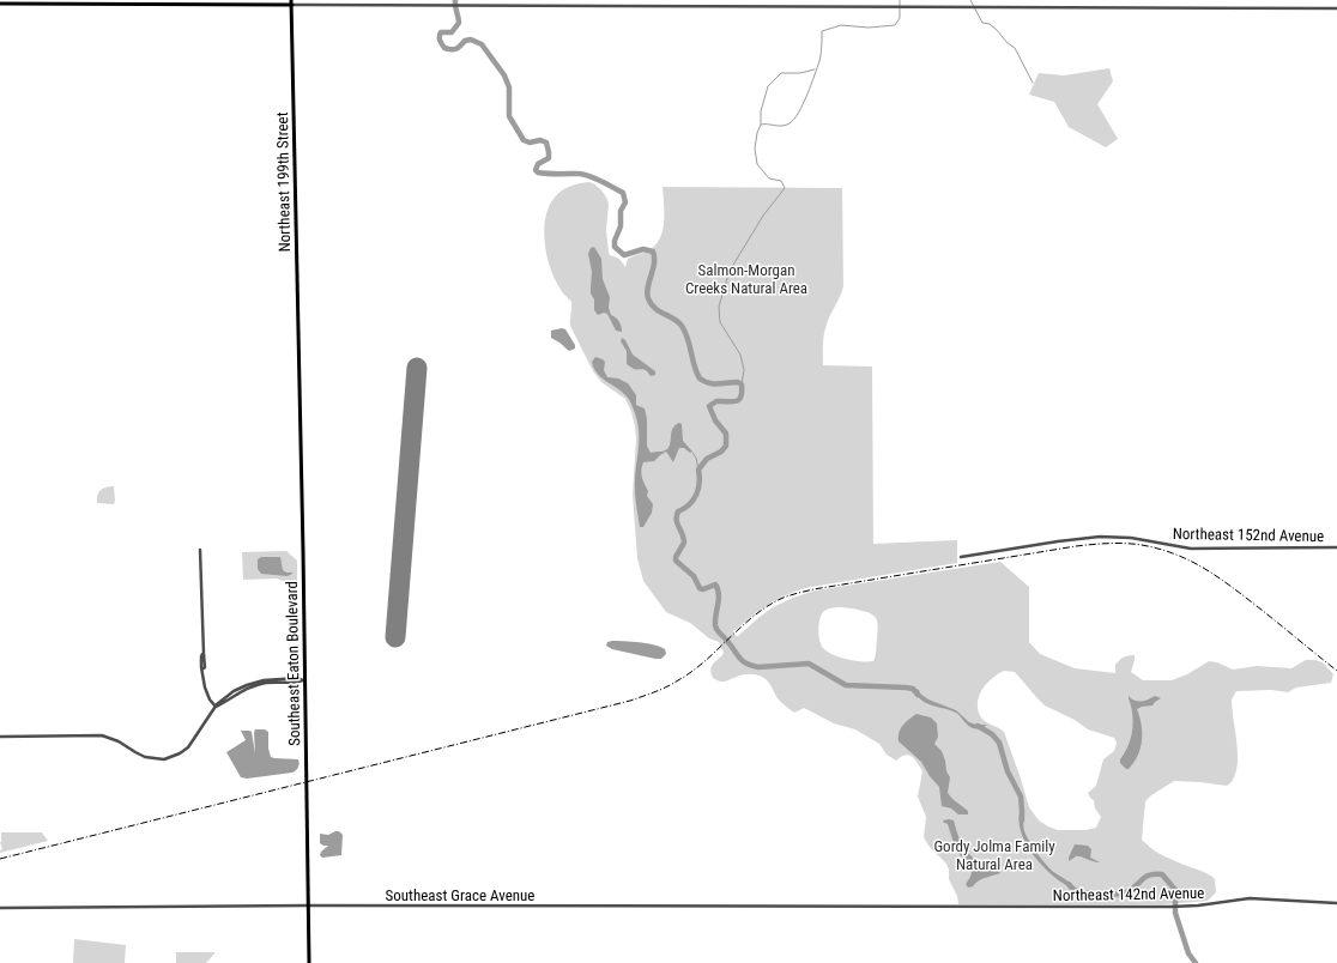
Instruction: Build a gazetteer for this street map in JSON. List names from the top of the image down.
{
  "streets": {
    "main road": ["Northeast 199th Street", "Southeast Eaton Boulevard"],
    "street": ["Northeast 152nd Avenue", "Northeast 142nd Avenue", "Southeast Grace Avenue"]
  },
  "crossings": [
    ["Northeast 199th Street", "Southeast Eaton Boulevard"],
    ["Southeast Eaton Boulevard", "Southeast Grace Avenue"],
    ["Northeast 142nd Avenue", "Southeast Grace Avenue"]
  ],
  "parks": ["Salmon-Morgan Creeks Natural Area", "Gordy Jolma Family Natural Area"]
}
